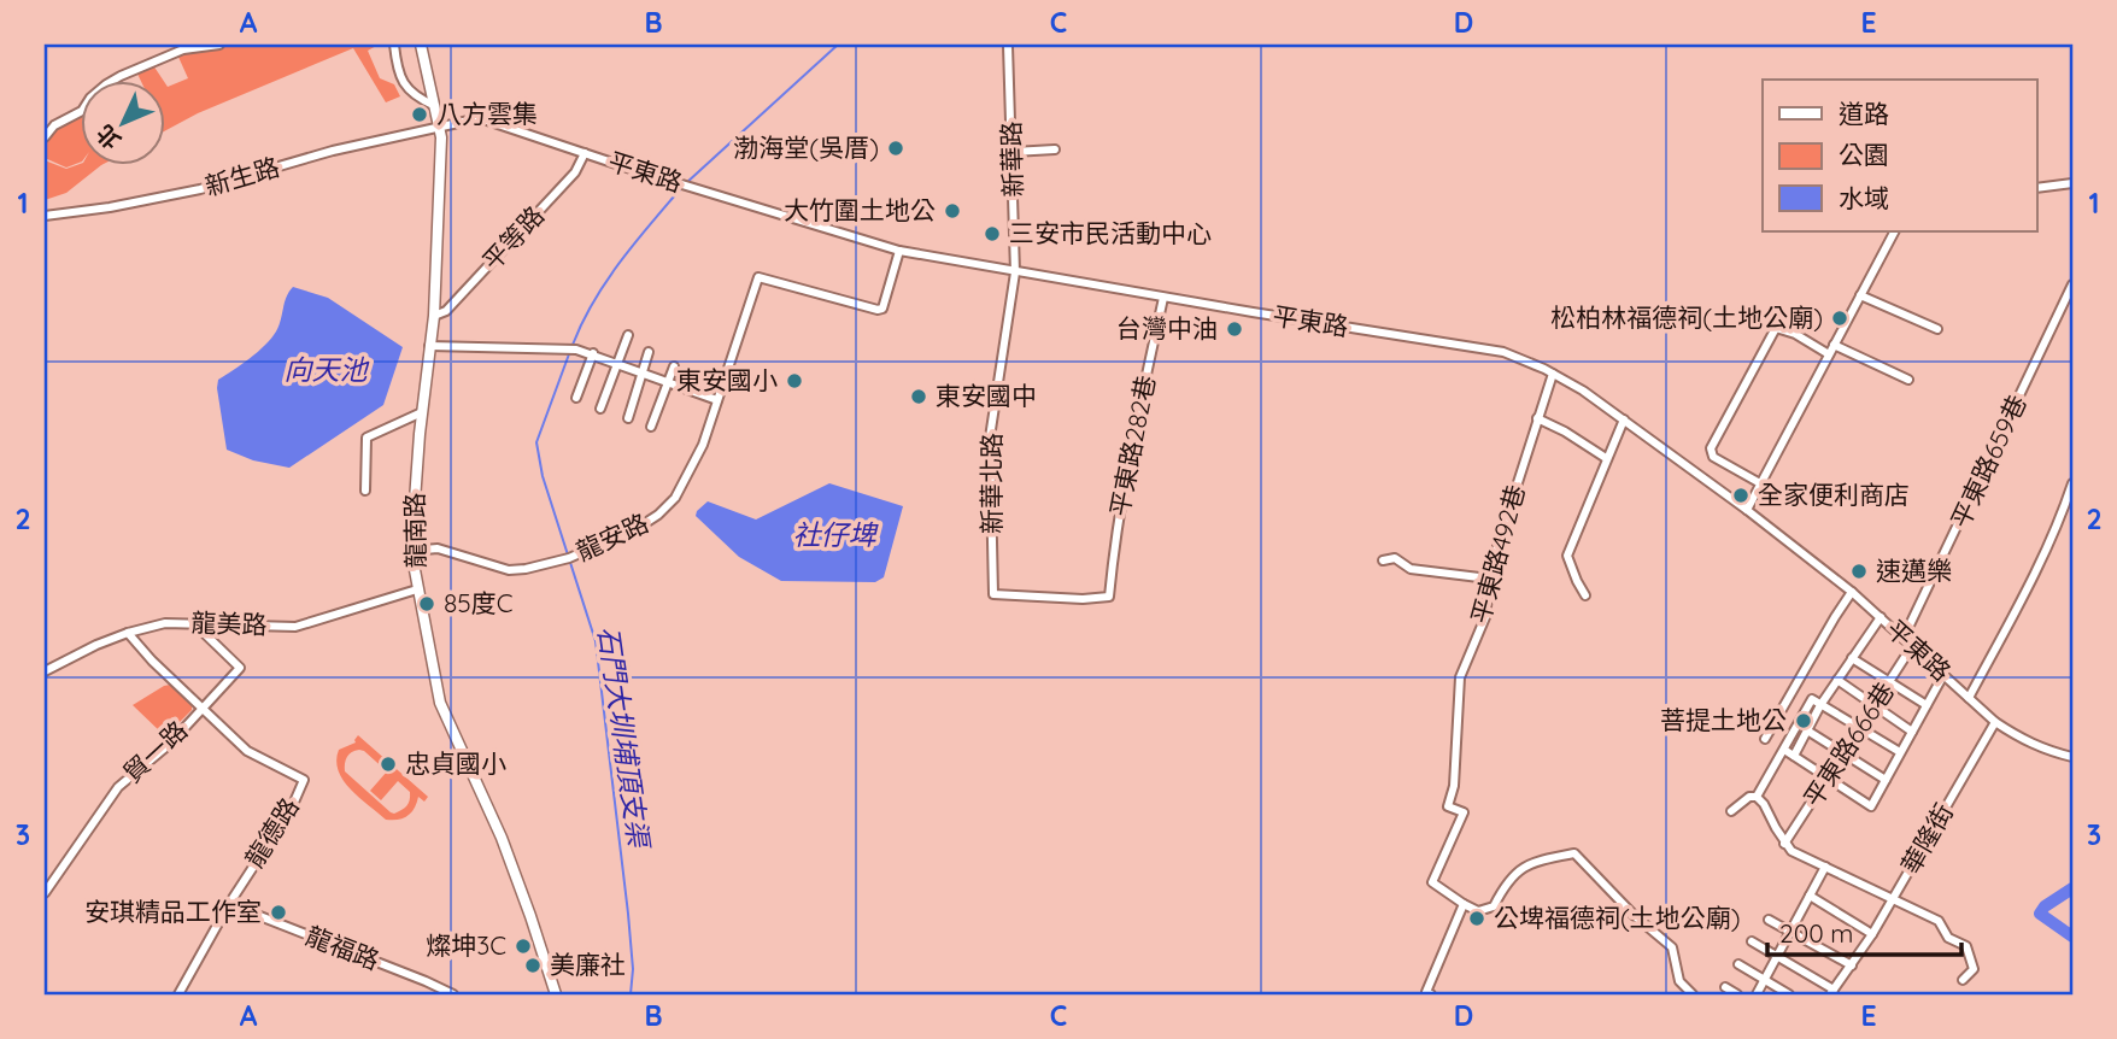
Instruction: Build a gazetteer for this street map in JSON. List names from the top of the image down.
{
  "streets": {
    "main road": ["龍南路"],
    "street": [
      "新華路",
      "平東路",
      "新生路",
      "平等路",
      "平東路282巷",
      "平東路659巷",
      "新華北路",
      "龍安路",
      "平東路492巷",
      "龍美路",
      "平東路666巷",
      "貿一路",
      "龍德路",
      "華隆街",
      "龍福路"
    ]
  },
  "crossings": [
    ["新華路", "平東路"],
    ["新華路", "新華北路"],
    ["平東路", "新生路"],
    ["平東路", "平等路"],
    ["平東路", "平東路282巷"],
    ["平東路", "平東路659巷"],
    ["平東路", "新華北路"],
    ["平東路", "龍南路"],
    ["平東路", "龍安路"],
    ["平東路", "平東路492巷"],
    ["平東路", "平東路666巷"],
    ["平東路", "華隆街"],
    ["新生路", "龍南路"],
    ["平等路", "龍南路"],
    ["平東路282巷", "新華北路"],
    ["龍南路", "龍安路"],
    ["龍南路", "龍美路"],
    ["龍美路", "貿一路"],
    ["貿一路", "龍德路"],
    ["龍德路", "龍福路"]
  ],
  "water": ["向天池", "社仔埤", "石門大圳埔頂支渠"],
  "places": [
    "八方雲集",
    "渤海堂(吳厝)",
    "大竹圍土地公",
    "三安市民活動中心",
    "松柏林福德祠(土地公廟)",
    "台灣中油",
    "東安國小",
    "東安國中",
    "全家便利商店",
    "速邁樂",
    "85度C",
    "菩提土地公",
    "忠貞國小",
    "安琪精品工作室",
    "公埤福德祠(土地公廟)",
    "燦坤3C",
    "美廉社"
  ],
  "legend": ["道路", "公園", "水域"],
  "scale_bar": "200 m",
  "north": "bottom left",
  "grid": {
    "columns": [
      "A",
      "B",
      "C",
      "D",
      "E"
    ],
    "rows": ["1", "2", "3"]
  }
}
